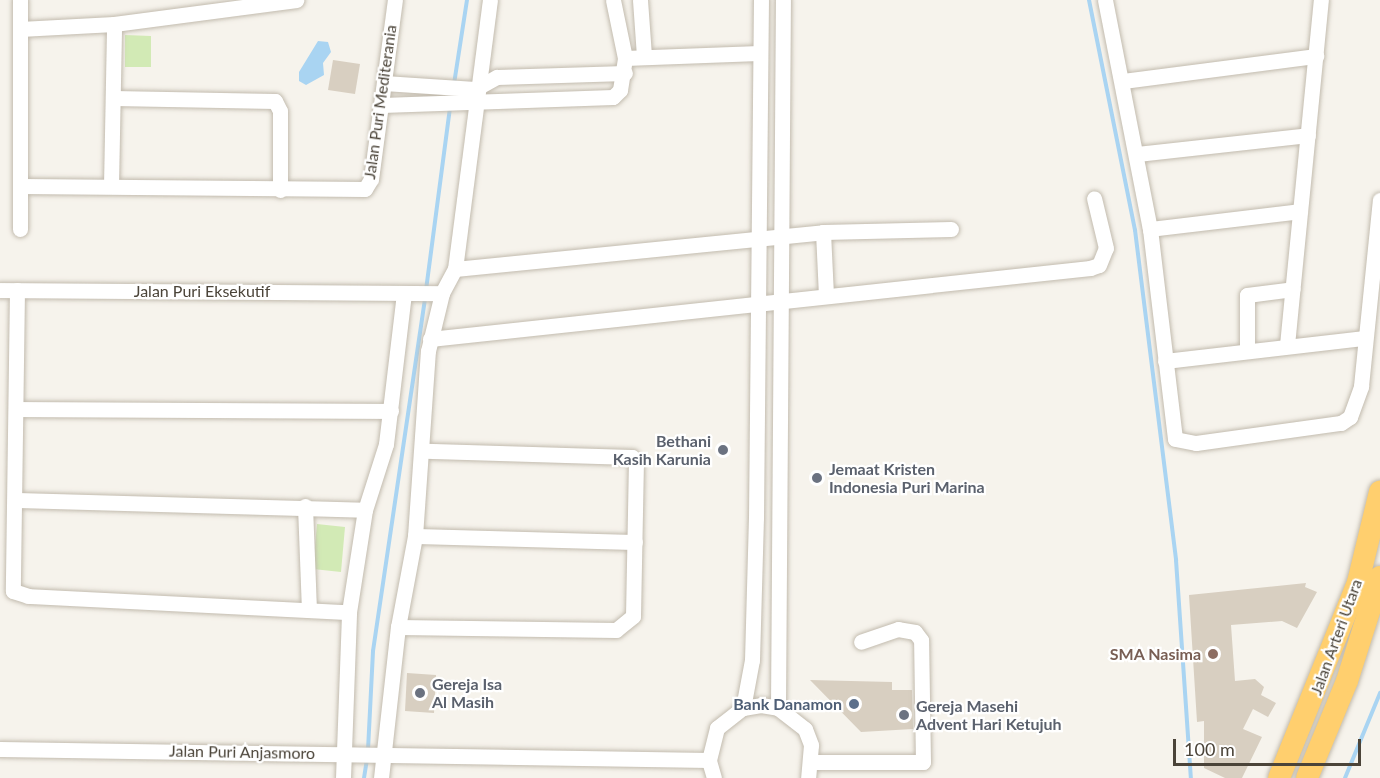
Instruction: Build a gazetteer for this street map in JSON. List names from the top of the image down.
{
  "streets": {
    "highway": ["Jalan Arteri Utara"],
    "street": ["Jalan Puri Mediterania", "Jalan Puri Eksekutif", "Jalan Puri Anjasmoro"]
  },
  "places": [
    "Bethani Kasih Karunia",
    "Jemaat Kristen Indonesia Puri Marina",
    "SMA Nasima",
    "Gereja Isa Al Masih",
    "Bank Danamon",
    "Gereja Masehi Advent Hari Ketujuh"
  ],
  "scale_bar": "100 m"
}
